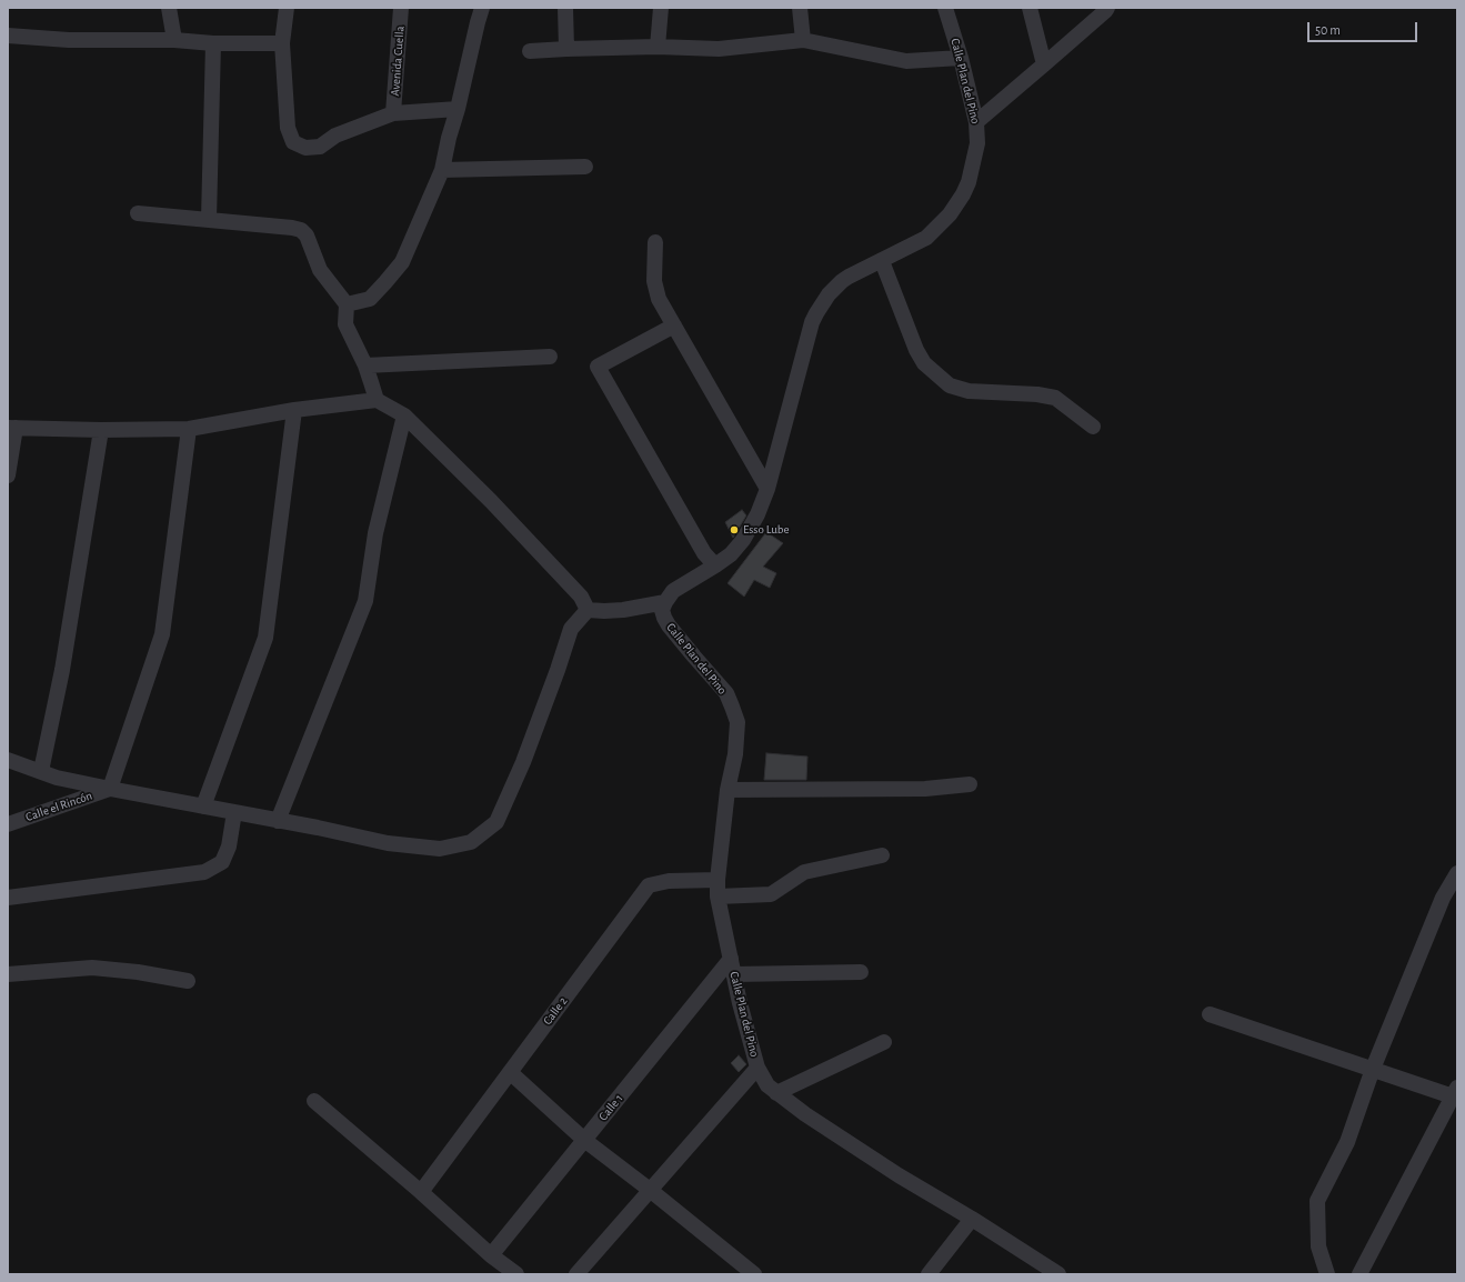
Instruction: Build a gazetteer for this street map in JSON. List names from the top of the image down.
{
  "streets": {
    "street": [
      "Avenida Cuella",
      "Calle Plan del Pino",
      "Calle el Rincón",
      "Calle 2",
      "Calle 1"
    ]
  },
  "crossings": [
    ["Calle Plan del Pino", "Calle 2"],
    ["Calle Plan del Pino", "Calle 1"]
  ],
  "places": ["Esso Lube"],
  "scale_bar": "50 m"
}
